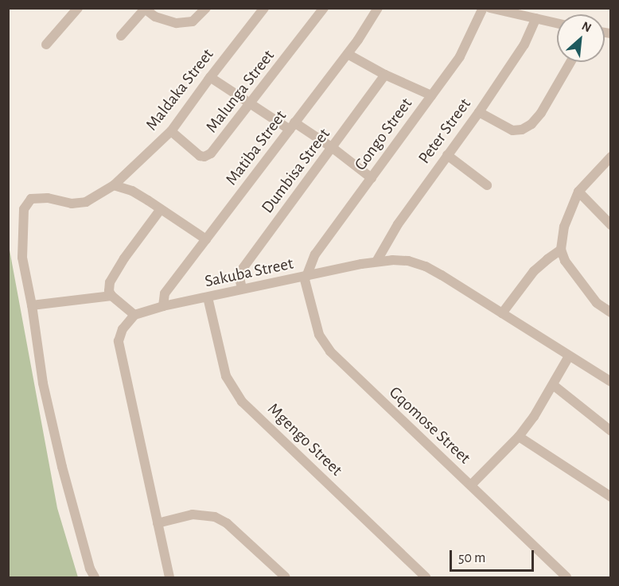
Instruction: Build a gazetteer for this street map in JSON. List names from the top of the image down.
{
  "streets": {
    "street": [
      "Maldaka Street",
      "Malunga Street",
      "Peter Street",
      "Gongo Street",
      "Matiba Street",
      "Dumbisa Street",
      "Sakuba Street",
      "Gqomose Street",
      "Mgengo Street"
    ]
  },
  "crossings": [
    ["Maldaka Street", "Malunga Street"],
    ["Peter Street", "Sakuba Street"],
    ["Gongo Street", "Sakuba Street"],
    ["Gongo Street", "Gqomose Street"],
    ["Matiba Street", "Sakuba Street"],
    ["Dumbisa Street", "Sakuba Street"],
    ["Sakuba Street", "Gqomose Street"],
    ["Sakuba Street", "Mgengo Street"]
  ],
  "scale_bar": "50 m",
  "north": "top right"
}
